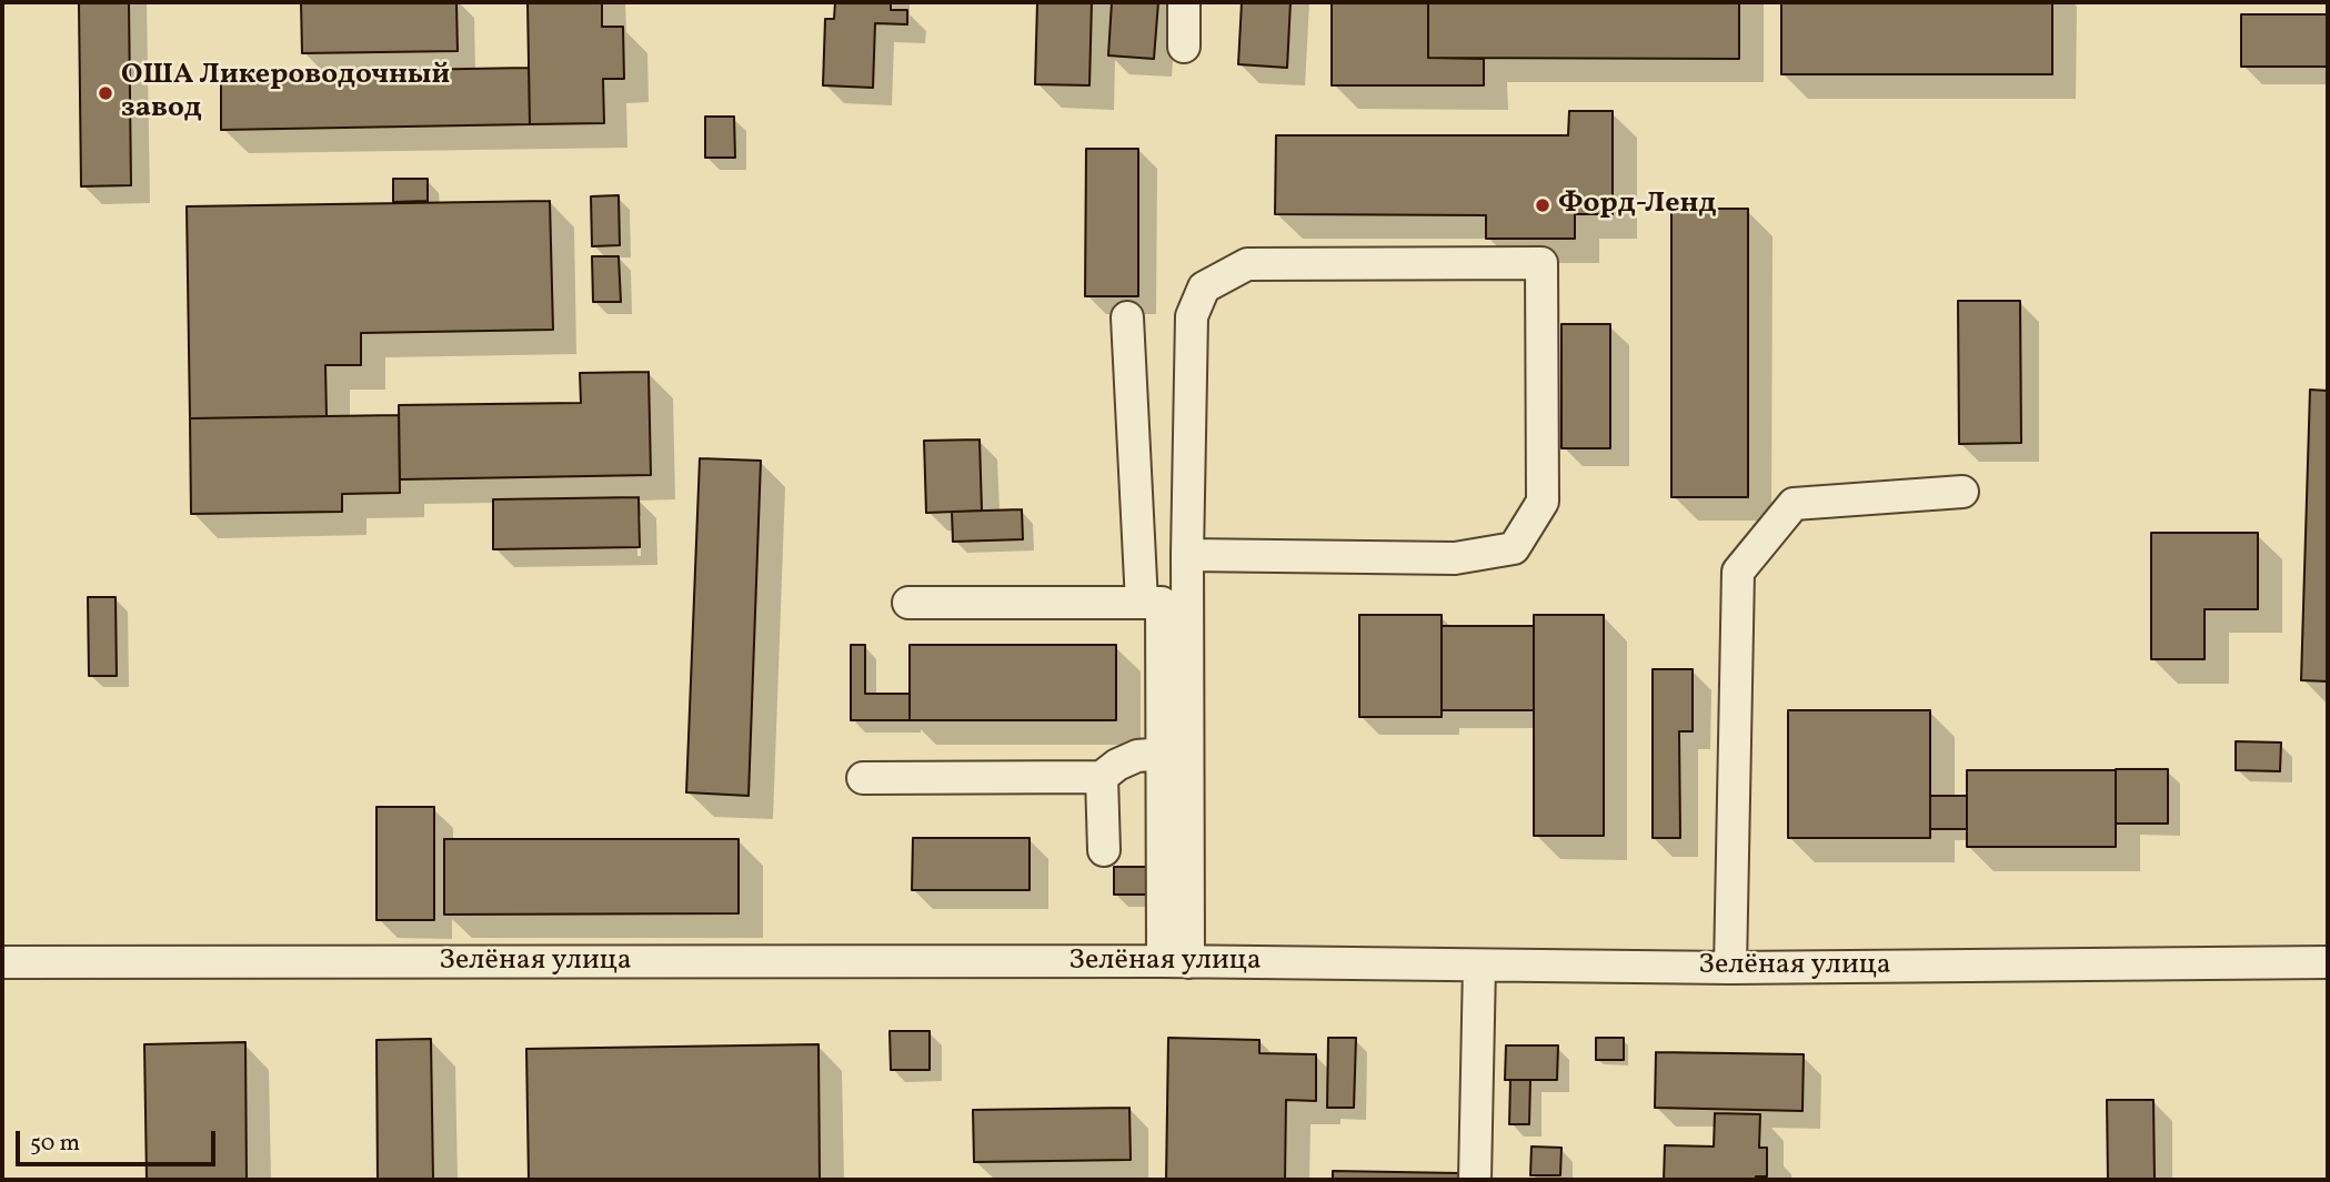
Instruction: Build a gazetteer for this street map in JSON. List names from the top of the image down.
{
  "streets": {
    "street": ["Зелёная улица"]
  },
  "places": ["ОША Ликероводочный завод", "Форд-Ленд"],
  "scale_bar": "50 m"
}
